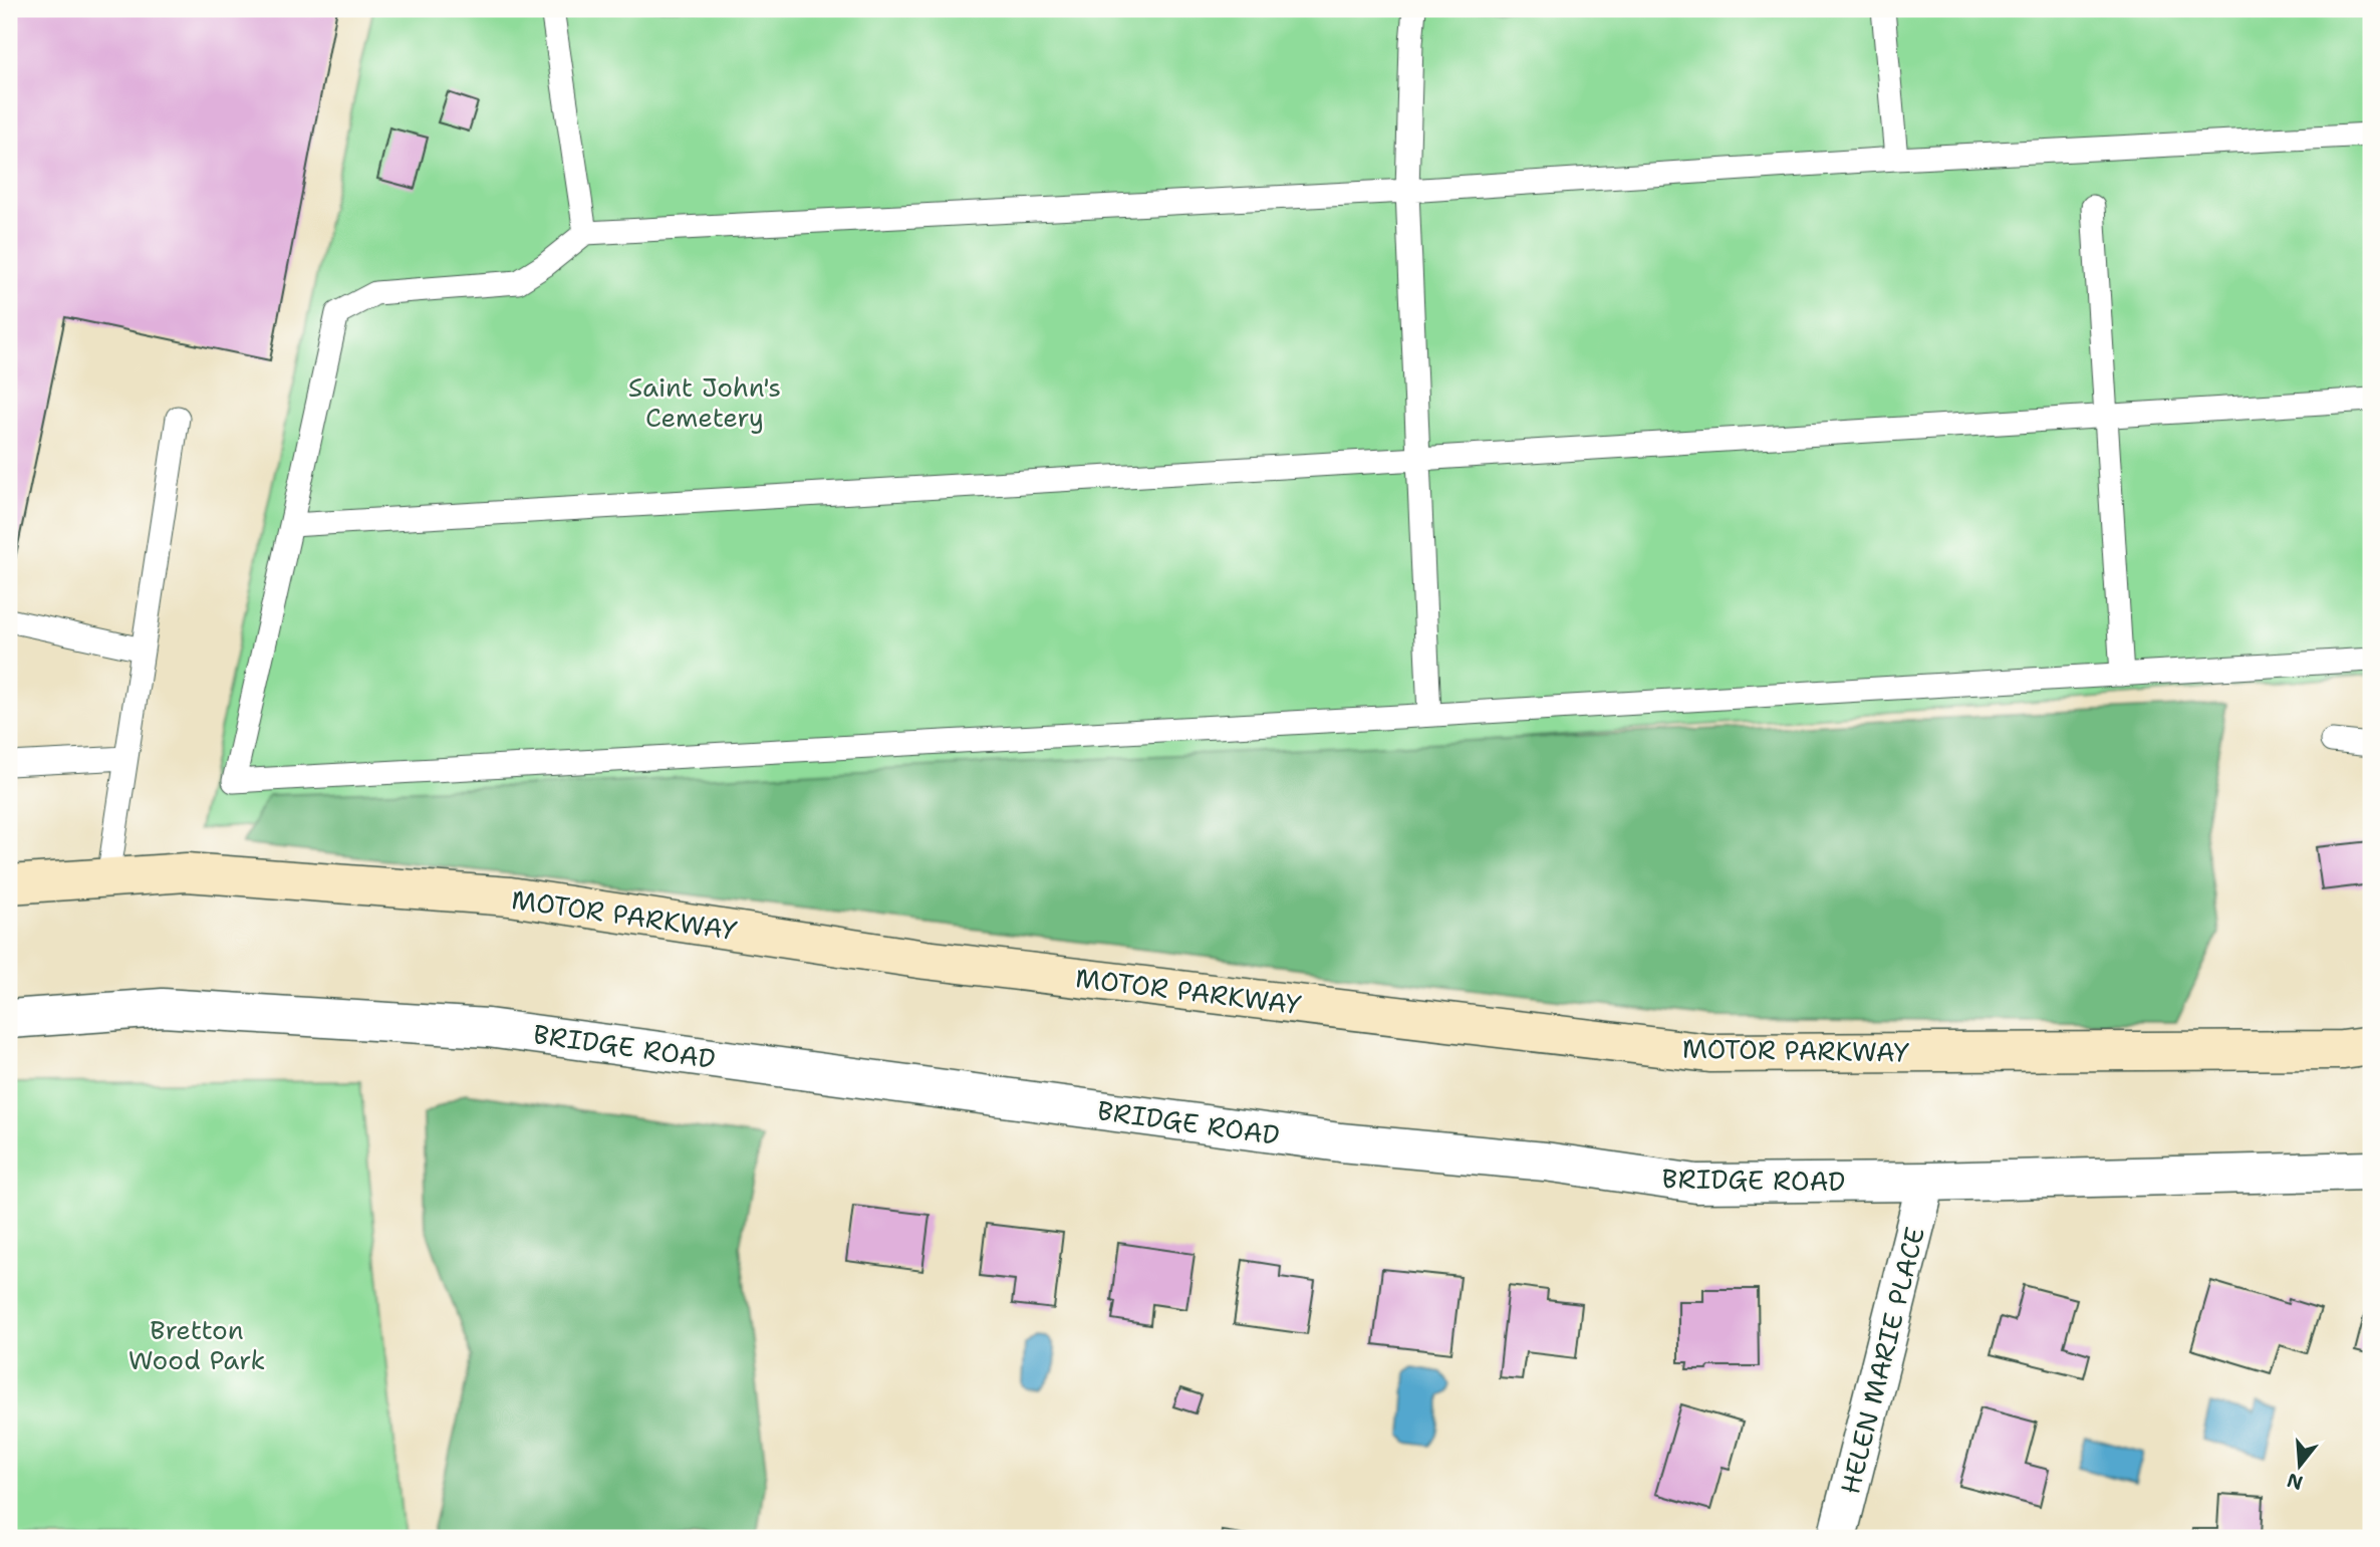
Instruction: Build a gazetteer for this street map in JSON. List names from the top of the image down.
{
  "streets": {
    "main road": ["MOTOR PARKWAY"],
    "street": ["BRIDGE ROAD", "HELEN MARIE PLACE"]
  },
  "crossings": [
    ["BRIDGE ROAD", "HELEN MARIE PLACE"]
  ],
  "parks": ["Saint John's Cemetery", "Bretton Wood Park"],
  "north": "bottom"
}
